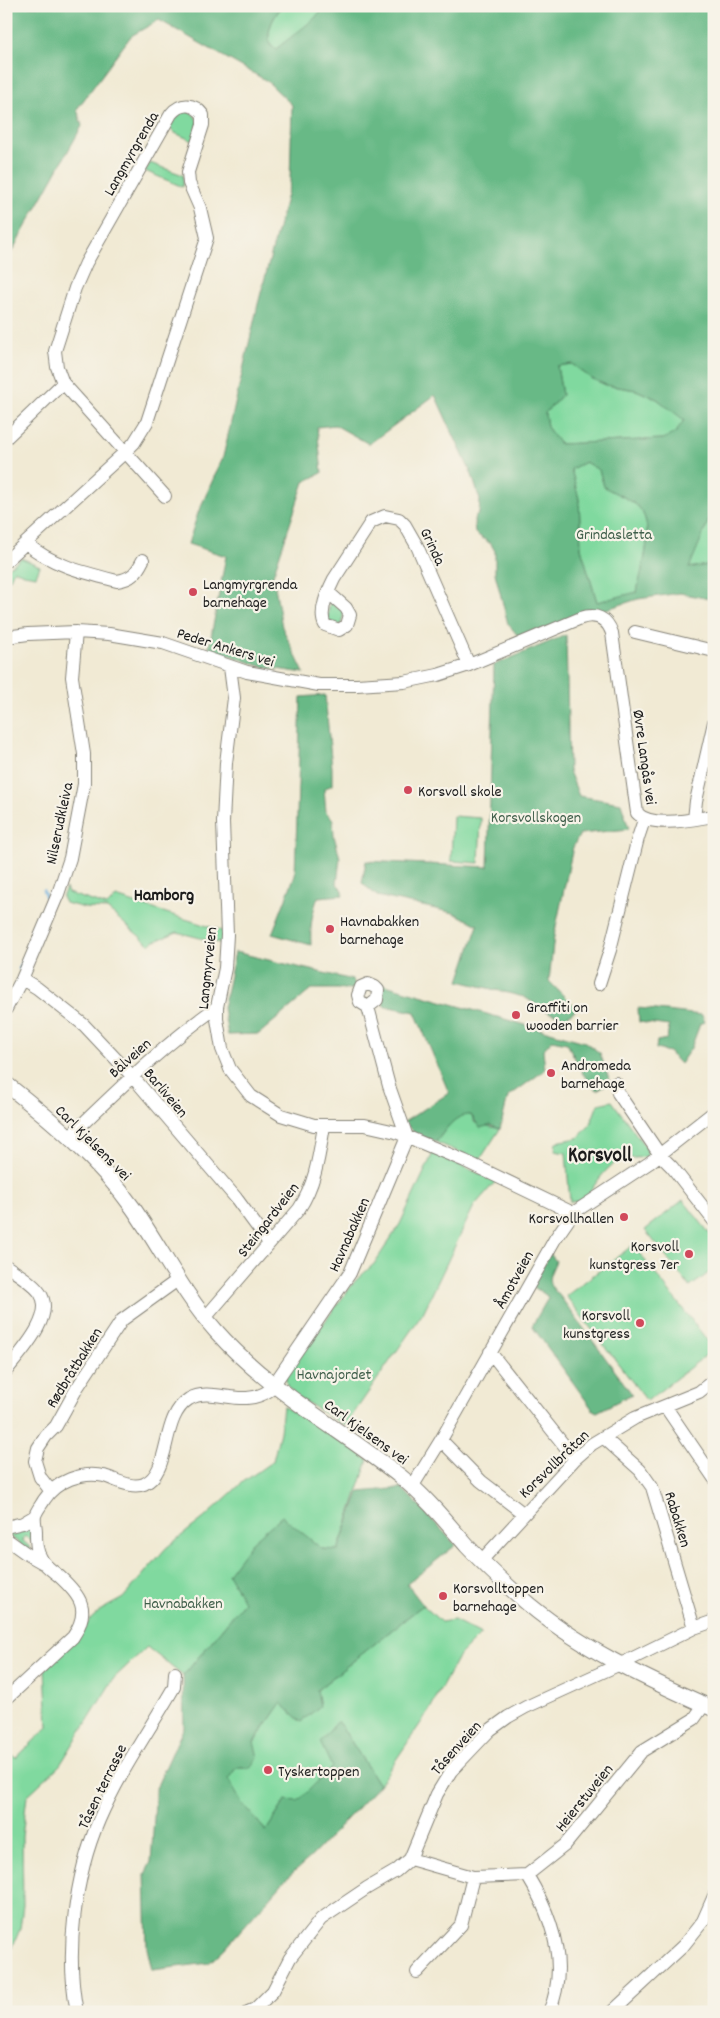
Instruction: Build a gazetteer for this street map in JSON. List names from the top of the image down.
{
  "streets": {
    "main road": ["Carl Kjelsens vei"],
    "street": [
      "Langmyrgrenda",
      "Grinda",
      "Peder Ankers vei",
      "Øvre Langås vei",
      "Nilserudkleiva",
      "Langmyrveien",
      "Bålveien",
      "Barliveien",
      "Steingardveien",
      "Havnabakken",
      "Åmotveien",
      "Rødbråtbakken",
      "Korsvollbråtan",
      "Rabakken",
      "Tåsenveien",
      "Tåsen terrasse",
      "Heierstuveien"
    ]
  },
  "crossings": [
    ["Grinda", "Peder Ankers vei"],
    ["Peder Ankers vei", "Øvre Langås vei"],
    ["Peder Ankers vei", "Nilserudkleiva"],
    ["Peder Ankers vei", "Langmyrveien"],
    ["Nilserudkleiva", "Barliveien"],
    ["Langmyrveien", "Bålveien"],
    ["Langmyrveien", "Steingardveien"],
    ["Langmyrveien", "Havnabakken"],
    ["Langmyrveien", "Åmotveien"],
    ["Bålveien", "Barliveien"],
    ["Bålveien", "Carl Kjelsens vei"],
    ["Barliveien", "Steingardveien"],
    ["Carl Kjelsens vei", "Steingardveien"],
    ["Carl Kjelsens vei", "Havnabakken"],
    ["Carl Kjelsens vei", "Åmotveien"],
    ["Carl Kjelsens vei", "Rødbråtbakken"],
    ["Carl Kjelsens vei", "Korsvollbråtan"],
    ["Carl Kjelsens vei", "Tåsenveien"],
    ["Carl Kjelsens vei", "Heierstuveien"],
    ["Havnabakken", "Rødbråtbakken"],
    ["Korsvollbråtan", "Rabakken"],
    ["Rabakken", "Tåsenveien"]
  ],
  "districts": ["Hamborg", "Korsvoll"],
  "parks": [
    "Grindasletta",
    "Korsvollskogen",
    "Havnajordet",
    "Havnabakken"
  ],
  "places": [
    "Langmyrgrenda barnehage",
    "Korsvoll skole",
    "Havnabakken barnehage",
    "Graffiti on wooden barrier",
    "Andromeda barnehage",
    "Korsvollhallen",
    "Korsvoll kunstgress 7er",
    "Korsvoll kunstgress",
    "Korsvolltoppen barnehage",
    "Tyskertoppen"
  ]
}
